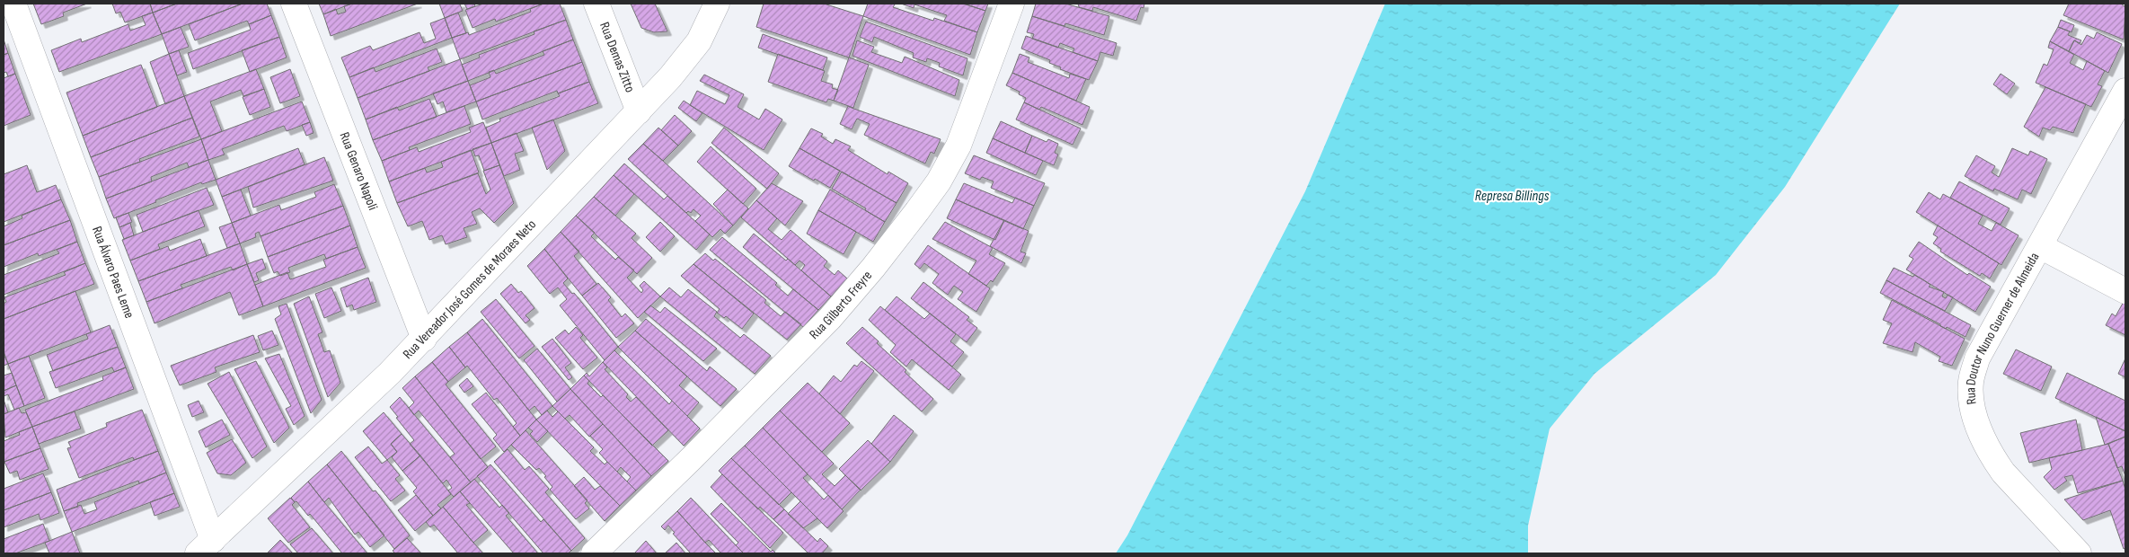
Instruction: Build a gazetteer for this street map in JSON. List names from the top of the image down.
{
  "streets": {
    "street": [
      "Rua Demas Zitto",
      "Rua Genaro Napoli",
      "Rua Álvaro Paes Leme",
      "Rua Vereador José Gomes de Moraes Neto",
      "Rua Gilberto Freyre",
      "Rua Doutor Nuno Guerner de Almeida"
    ]
  },
  "crossings": [
    ["Rua Demas Zitto", "Rua Vereador José Gomes de Moraes Neto"],
    ["Rua Genaro Napoli", "Rua Vereador José Gomes de Moraes Neto"],
    ["Rua Álvaro Paes Leme", "Rua Vereador José Gomes de Moraes Neto"]
  ],
  "water": ["Represa Billings"]
}
